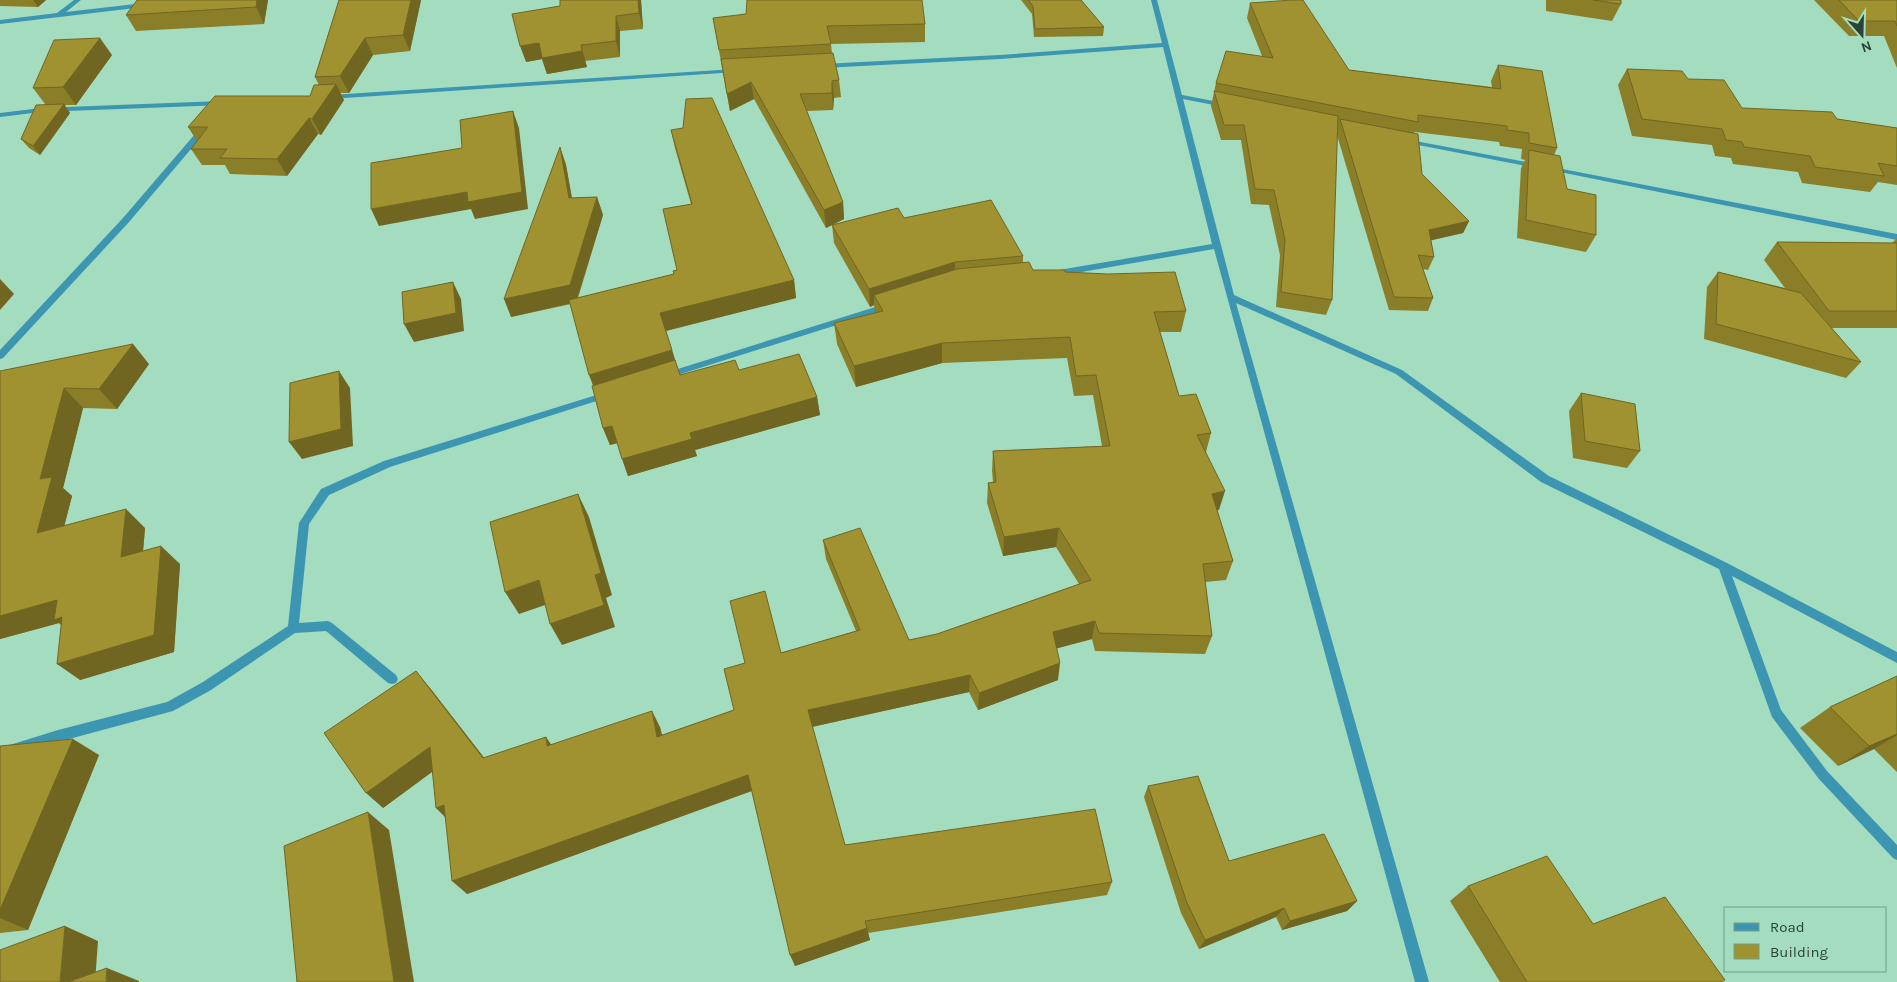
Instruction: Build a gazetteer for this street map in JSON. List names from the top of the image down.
{
  "legend": ["Road", "Building"],
  "north": "bottom"
}
